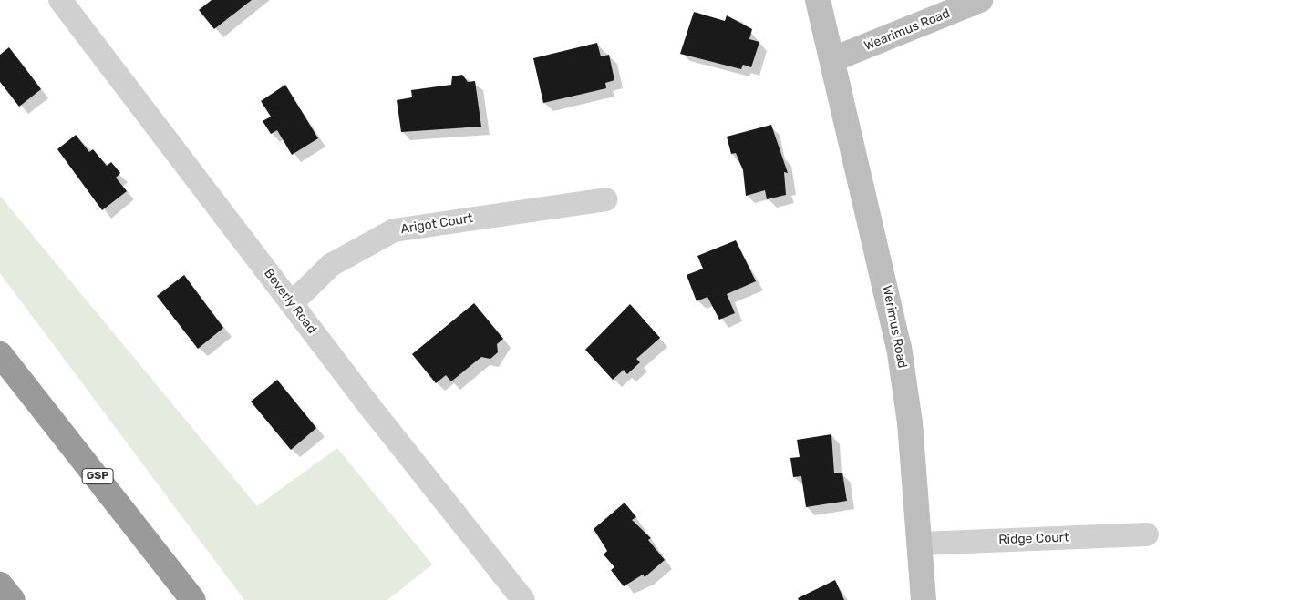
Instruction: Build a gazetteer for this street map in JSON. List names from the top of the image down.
{
  "streets": {
    "highway": ["GSP"],
    "main road": ["Wearimus Road", "Werimus Road"],
    "street": ["Arigot Court", "Beverly Road", "Ridge Court"]
  },
  "crossings": [
    ["Wearimus Road", "Werimus Road"],
    ["Arigot Court", "Beverly Road"],
    ["Werimus Road", "Ridge Court"]
  ]
}
